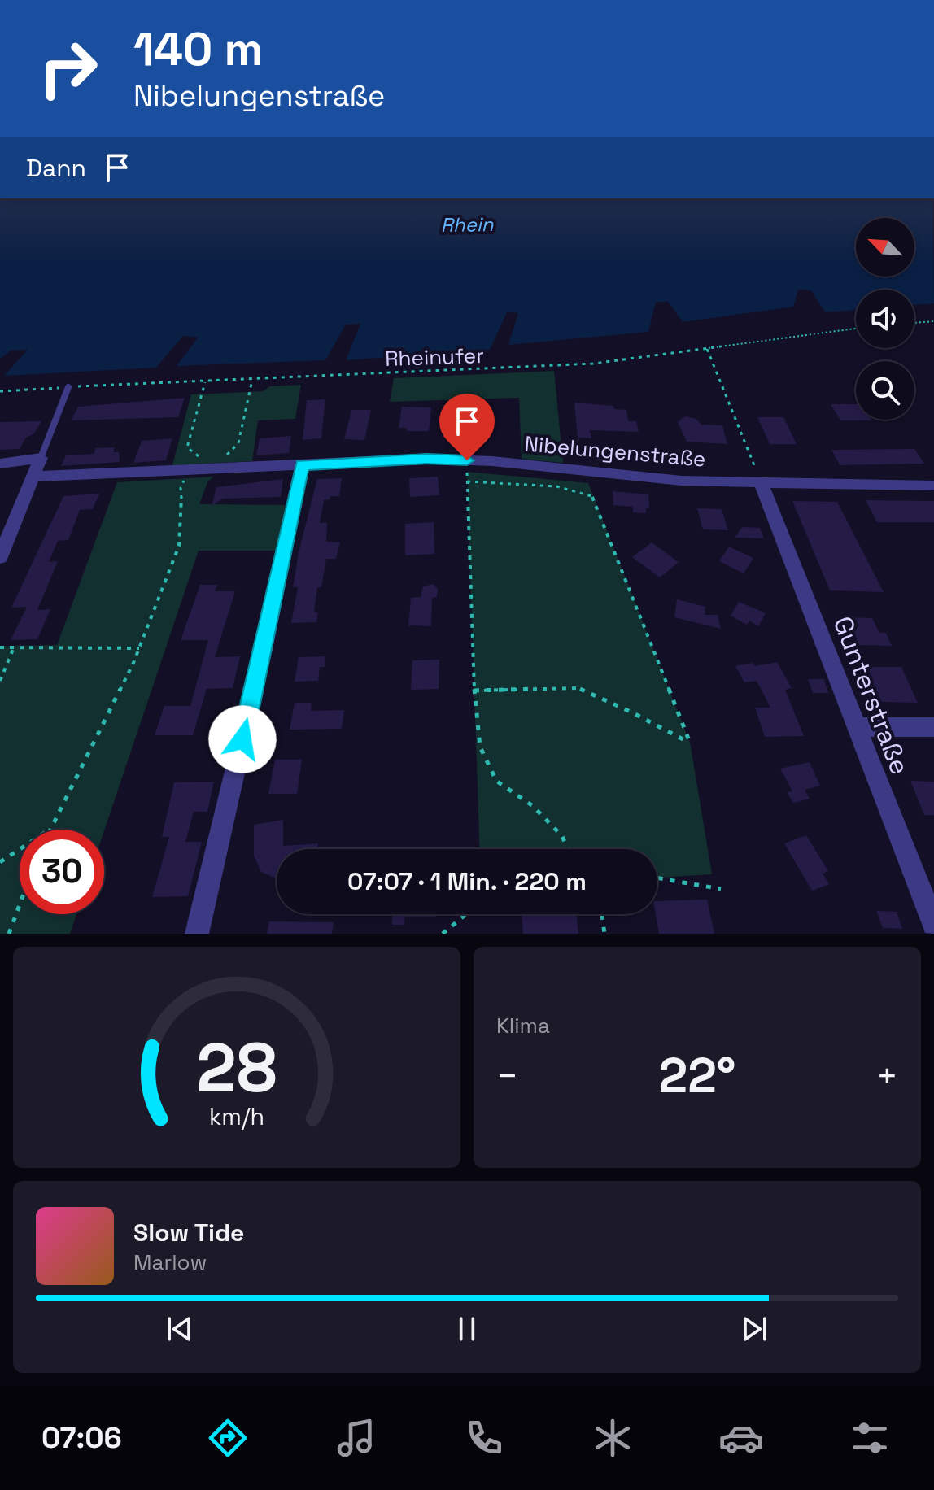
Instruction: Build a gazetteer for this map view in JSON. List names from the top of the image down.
{
  "streets": {
    "street": ["Nibelungenstraße", "Gunterstraße"],
    "path": ["Rheinufer"]
  },
  "crossings": [
    ["Nibelungenstraße", "Gunterstraße"]
  ],
  "water": ["Rhein"],
  "north": "top left",
  "page": {
    "turn": ["140 m", "Nibelungenstraße"],
    "then": "Dann",
    "limit": "30",
    "trip": "07:07 · 1 Min. · 220 m",
    "tile": "Klima",
    "heat": ["−", "22°", "+"],
    "song": ["Slow Tide", "Marlow"],
    "tabs": "07:06",
    "gauge": ["28", "km/h"]
  }
}
